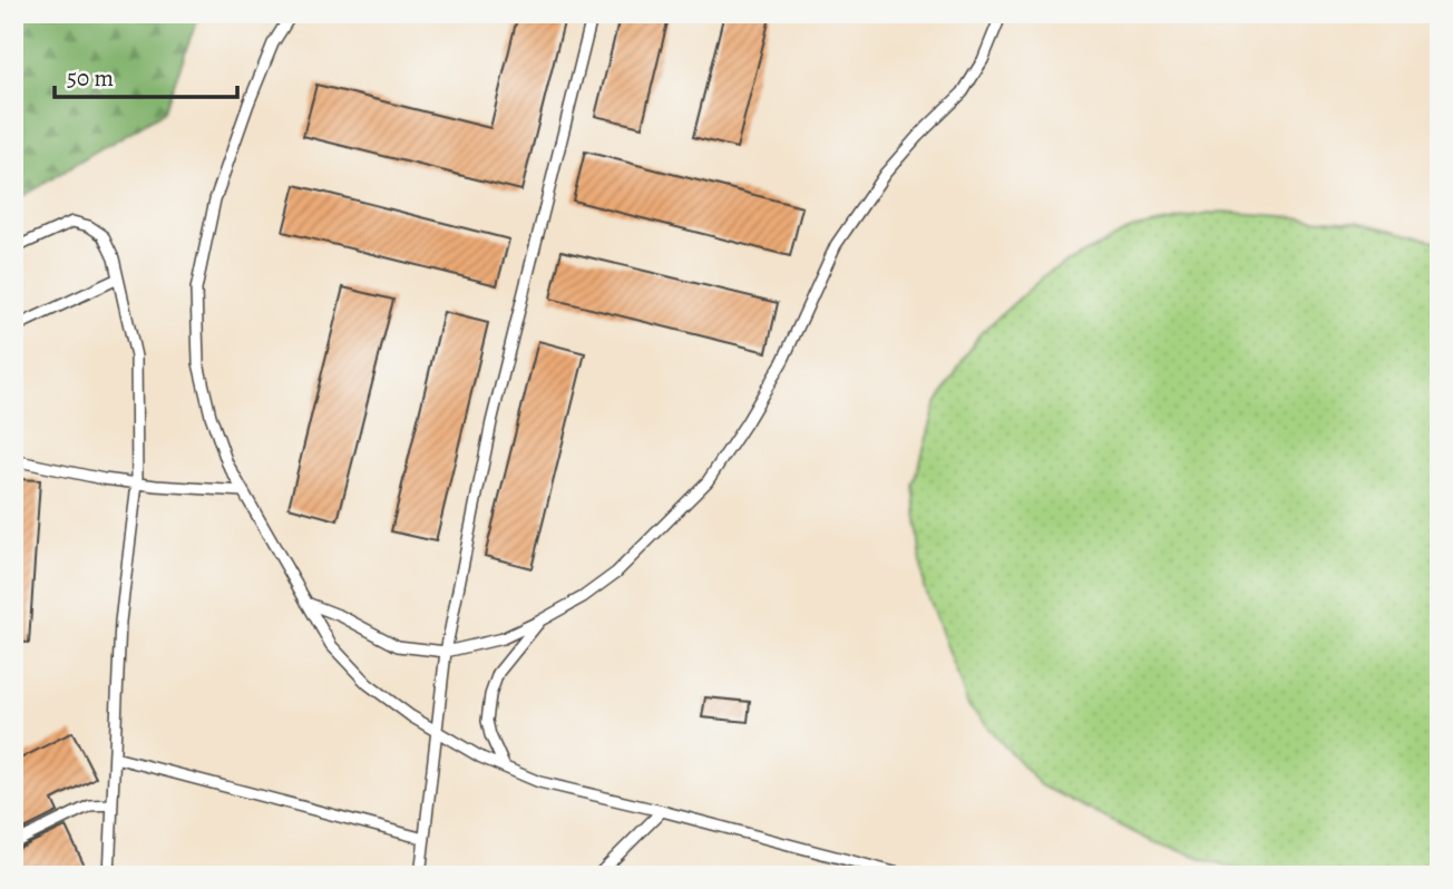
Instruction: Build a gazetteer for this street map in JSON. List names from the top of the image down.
{
  "scale_bar": "50 m"
}
